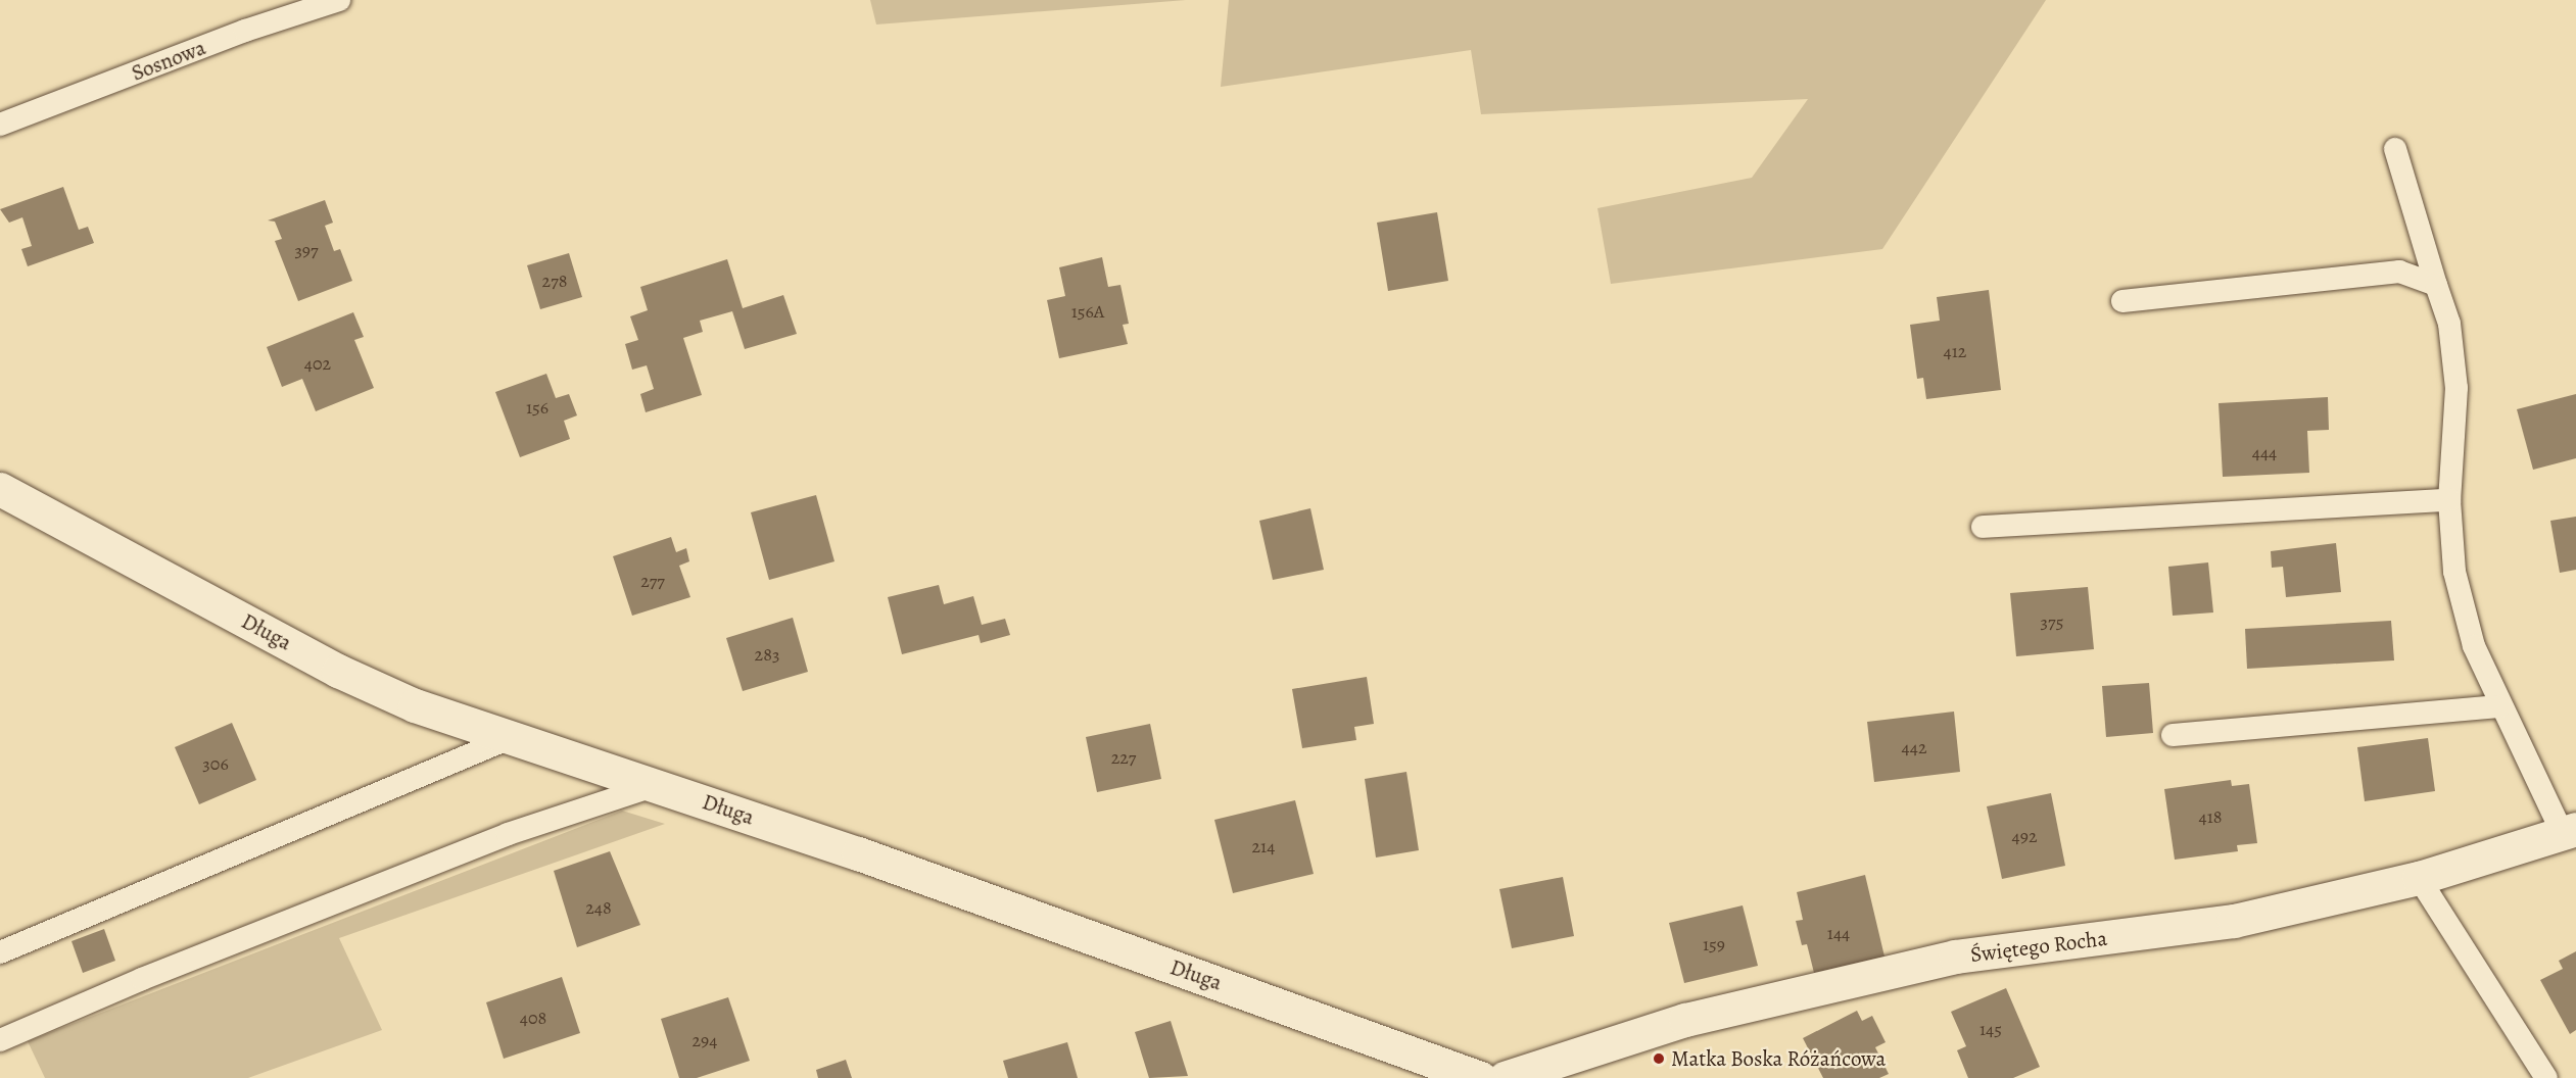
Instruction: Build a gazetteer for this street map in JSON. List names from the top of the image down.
{
  "streets": {
    "street": ["Długa", "Świętego Rocha"],
    "lane": ["Sosnowa"]
  },
  "places": ["Matka Boska Różańcowa"],
  "house_numbers": [
    "397",
    "278",
    "156A",
    "412",
    "402",
    "156",
    "444",
    "277",
    "375",
    "283",
    "442",
    "227",
    "306",
    "418",
    "492",
    "214",
    "248",
    "144",
    "159",
    "408",
    "145",
    "294"
  ]
}
